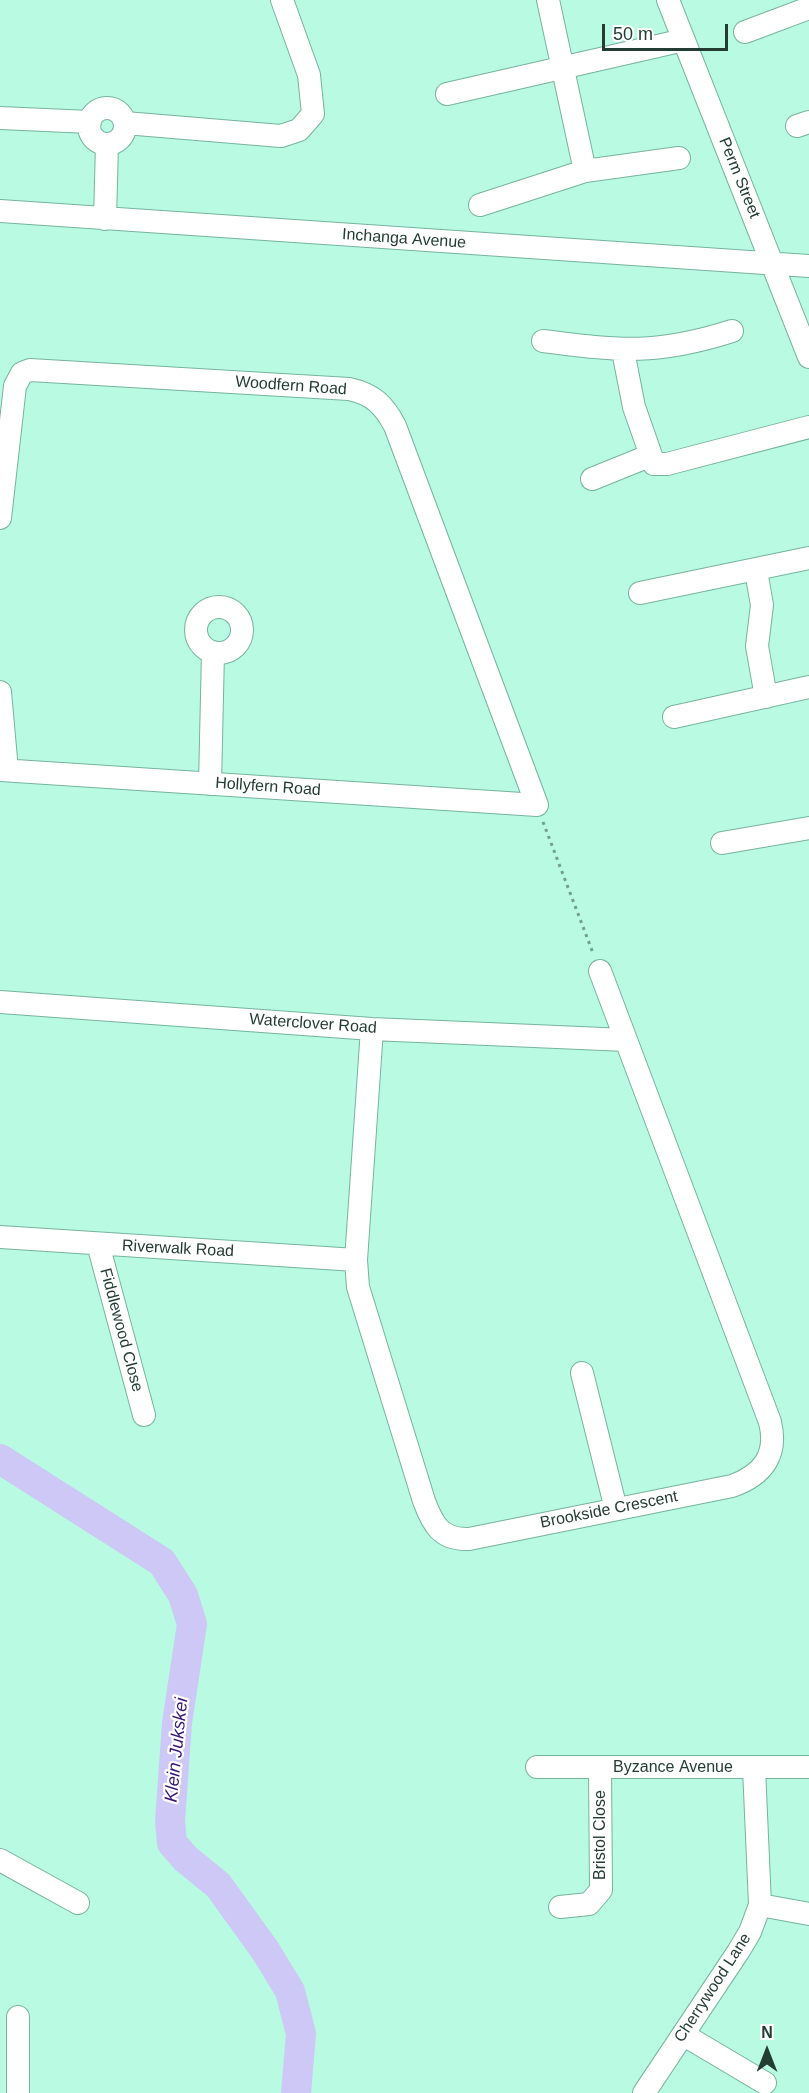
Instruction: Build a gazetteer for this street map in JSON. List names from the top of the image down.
{
  "streets": {
    "street": [
      "Perm Street",
      "Inchanga Avenue",
      "Woodfern Road",
      "Hollyfern Road",
      "Waterclover Road",
      "Riverwalk Road",
      "Fiddlewood Close",
      "Brookside Crescent",
      "Byzance Avenue",
      "Bristol Close",
      "Cherrywood Lane"
    ]
  },
  "crossings": [
    ["Perm Street", "Inchanga Avenue"],
    ["Woodfern Road", "Hollyfern Road"],
    ["Waterclover Road", "Brookside Crescent"],
    ["Riverwalk Road", "Fiddlewood Close"],
    ["Riverwalk Road", "Brookside Crescent"],
    ["Byzance Avenue", "Bristol Close"],
    ["Byzance Avenue", "Cherrywood Lane"]
  ],
  "water": ["Klein Jukskei"],
  "scale_bar": "50 m",
  "north": "top"
}
